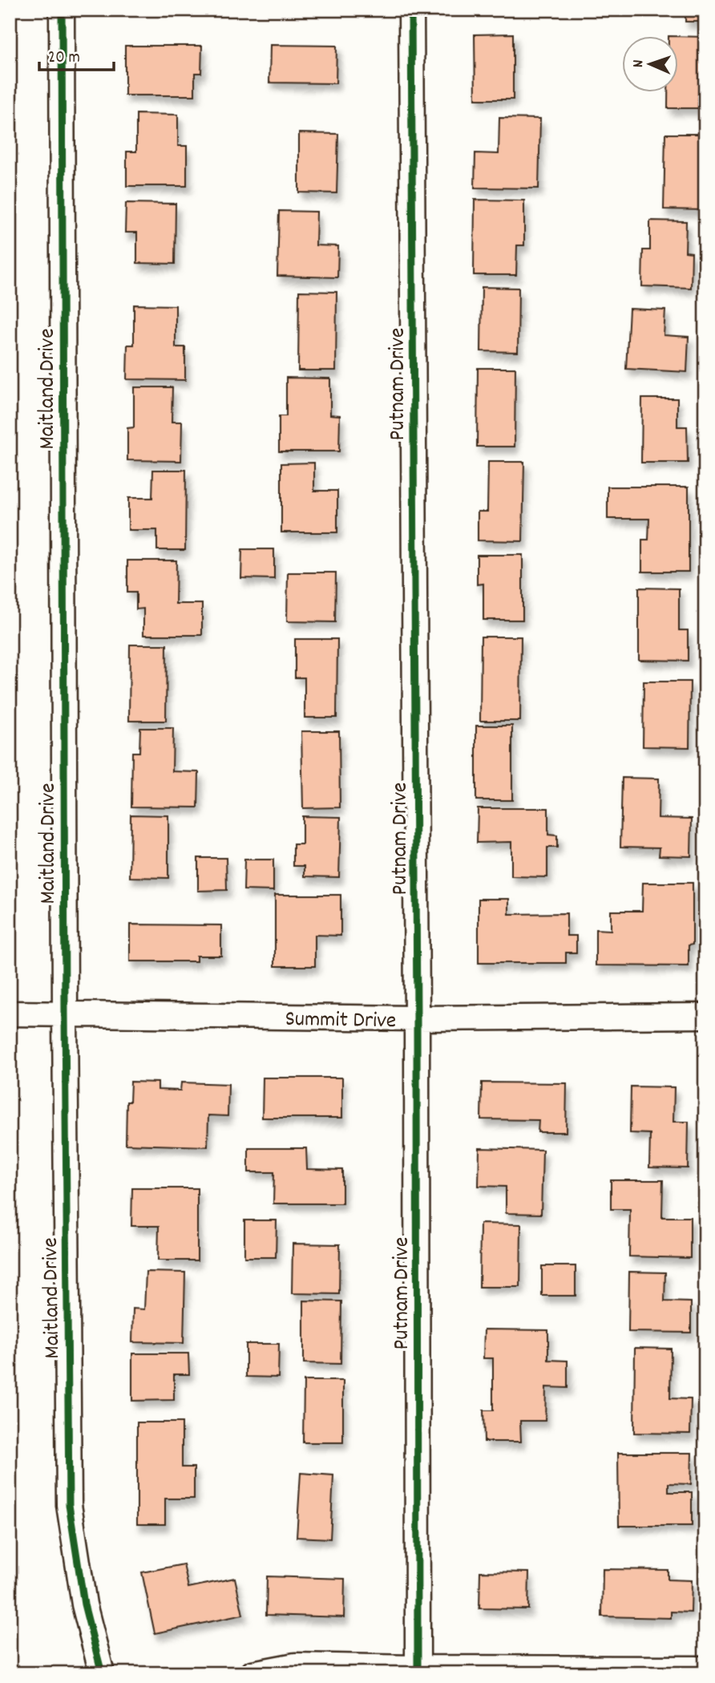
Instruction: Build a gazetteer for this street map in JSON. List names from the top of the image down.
{
  "streets": {
    "street": ["Putnam Drive", "Maitland Drive", "Summit Drive"]
  },
  "crossings": [
    ["Putnam Drive", "Summit Drive"],
    ["Maitland Drive", "Summit Drive"]
  ],
  "scale_bar": "20 m",
  "north": "left"
}
